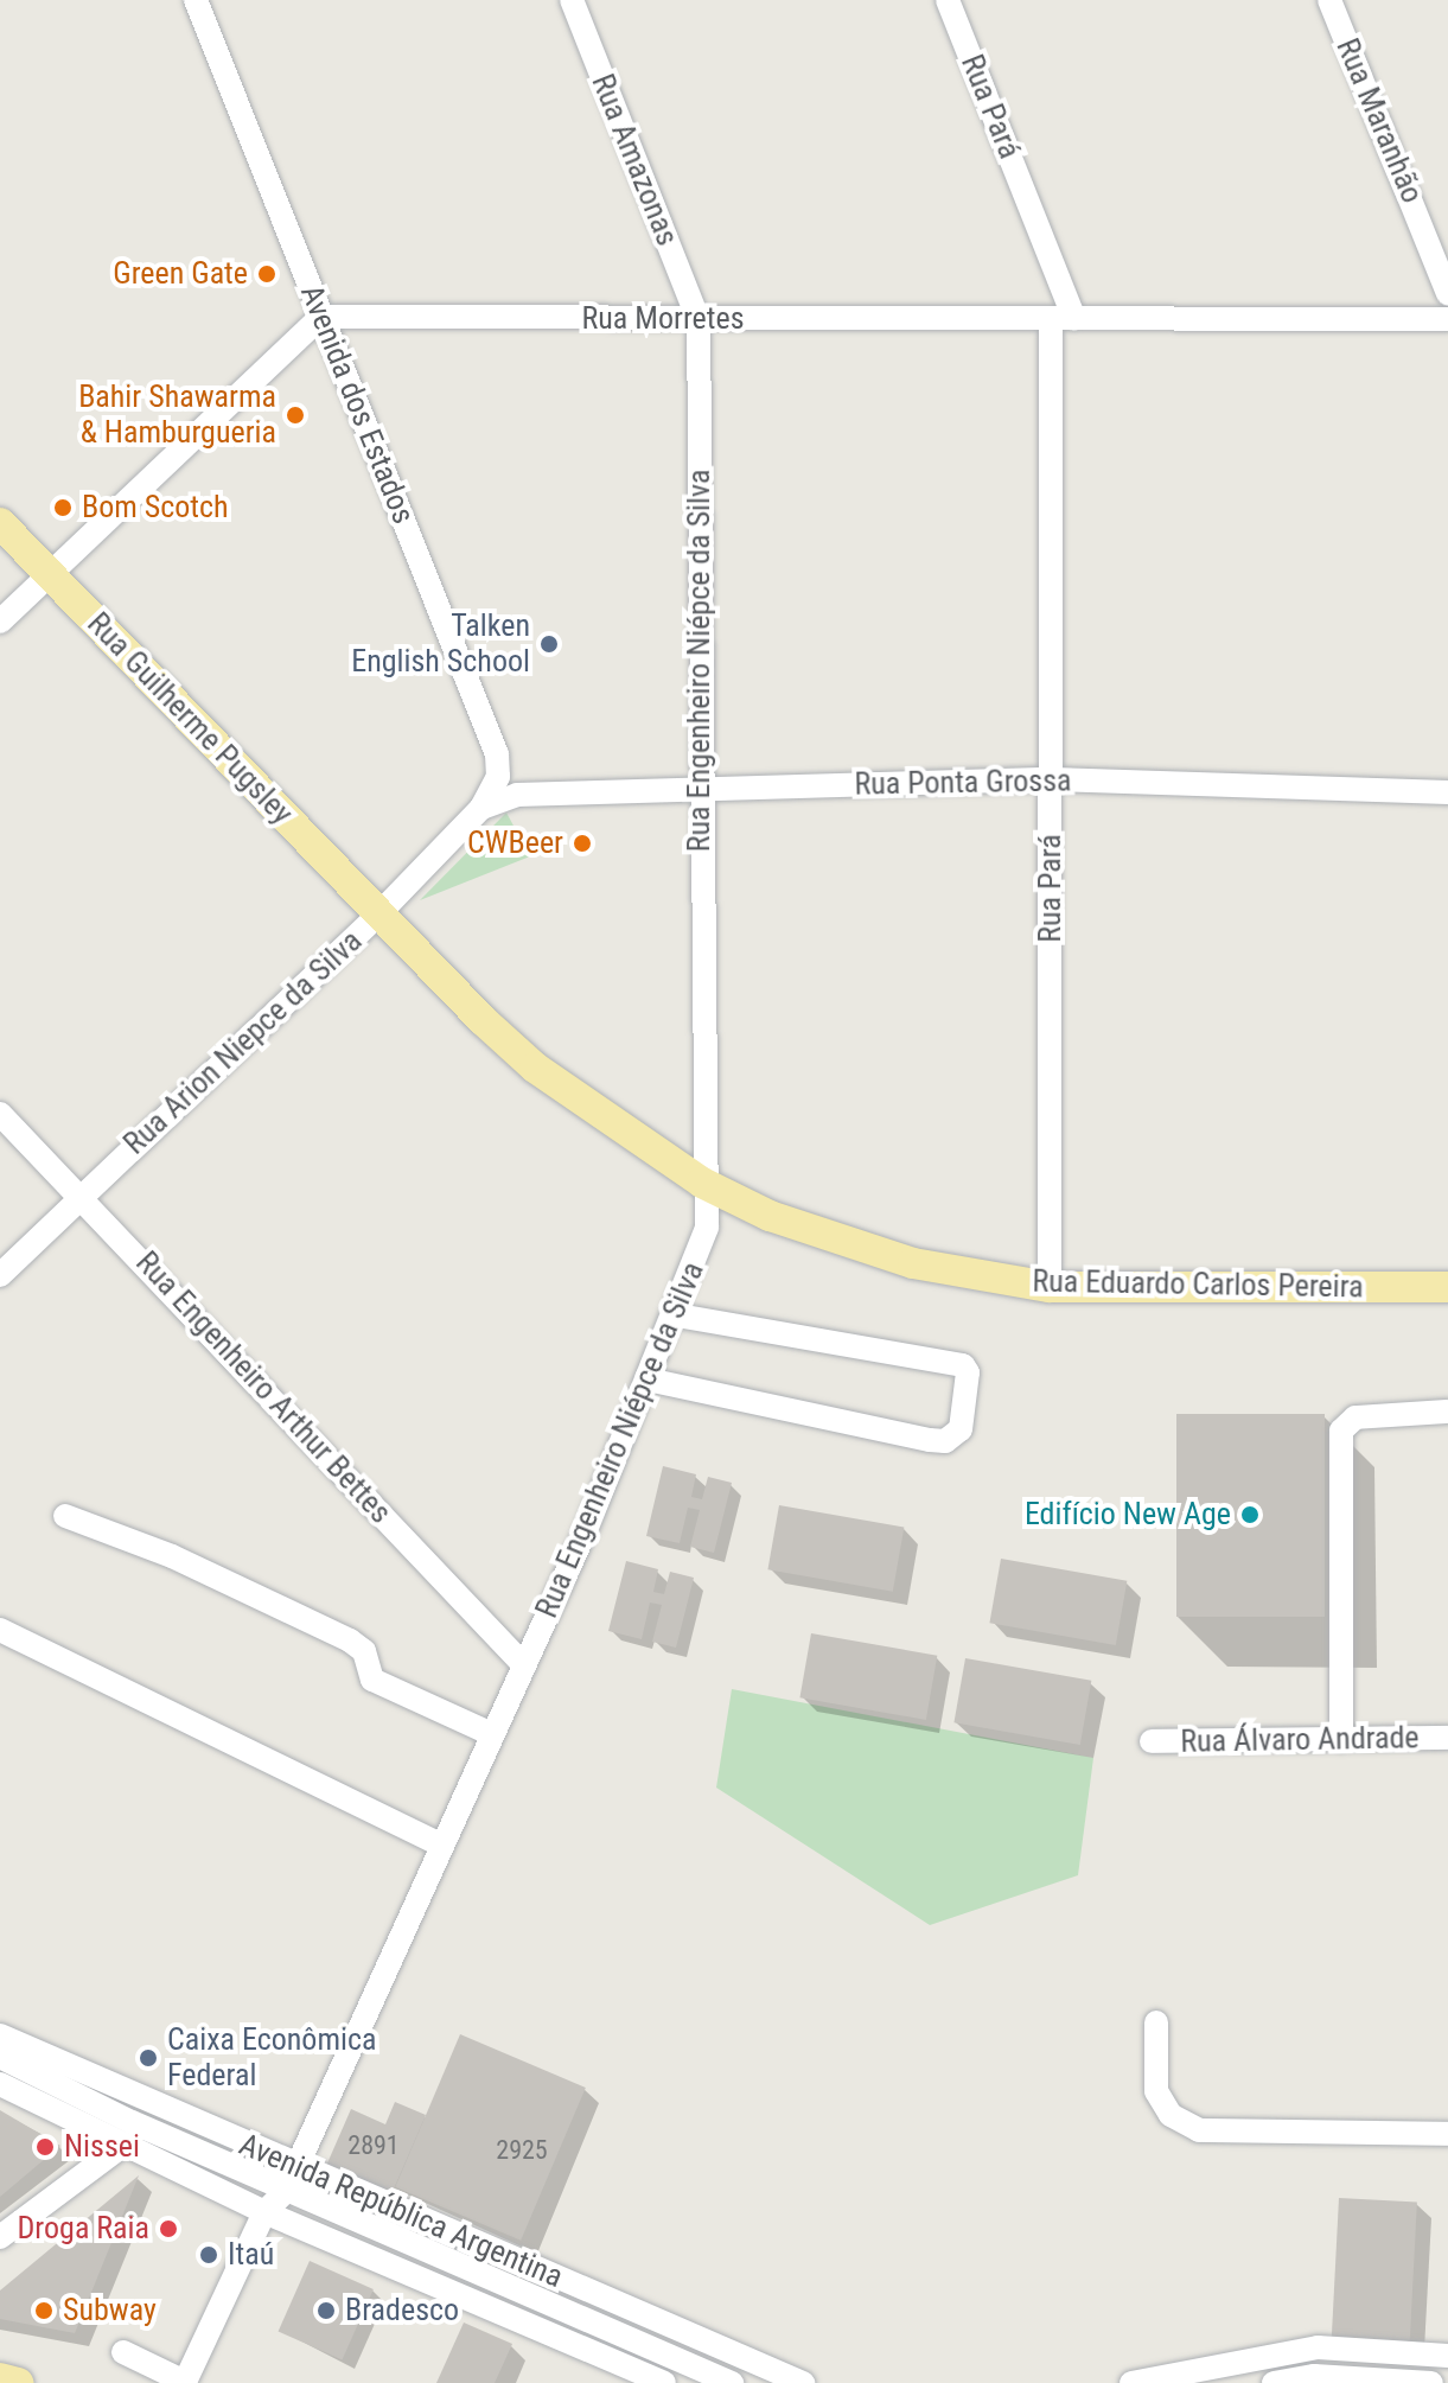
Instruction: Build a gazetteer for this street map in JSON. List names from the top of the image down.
{
  "streets": {
    "main road": ["Rua Guilherme Pugsley", "Rua Eduardo Carlos Pereira"],
    "street": [
      "Rua Pará",
      "Rua Maranhão",
      "Rua Amazonas",
      "Rua Morretes",
      "Avenida dos Estados",
      "Rua Engenheiro Niépce da Silva",
      "Rua Ponta Grossa",
      "Rua Arion Niepce da Silva",
      "Rua Engenheiro Arthur Bettes",
      "Rua Álvaro Andrade",
      "Avenida República Argentina"
    ]
  },
  "crossings": [
    ["Rua Pará", "Rua Morretes"],
    ["Rua Pará", "Rua Ponta Grossa"],
    ["Rua Pará", "Rua Eduardo Carlos Pereira"],
    ["Rua Amazonas", "Rua Morretes"],
    ["Rua Amazonas", "Rua Engenheiro Niépce da Silva"],
    ["Rua Morretes", "Avenida dos Estados"],
    ["Rua Morretes", "Rua Engenheiro Niépce da Silva"],
    ["Avenida dos Estados", "Rua Ponta Grossa"],
    ["Avenida dos Estados", "Rua Arion Niepce da Silva"],
    ["Rua Engenheiro Niépce da Silva", "Rua Ponta Grossa"],
    ["Rua Engenheiro Niépce da Silva", "Rua Eduardo Carlos Pereira"],
    ["Rua Engenheiro Niépce da Silva", "Rua Engenheiro Arthur Bettes"],
    ["Rua Engenheiro Niépce da Silva", "Avenida República Argentina"],
    ["Rua Guilherme Pugsley", "Rua Arion Niepce da Silva"],
    ["Rua Guilherme Pugsley", "Rua Eduardo Carlos Pereira"],
    ["Rua Ponta Grossa", "Rua Arion Niepce da Silva"],
    ["Rua Arion Niepce da Silva", "Rua Eduardo Carlos Pereira"],
    ["Rua Arion Niepce da Silva", "Rua Engenheiro Arthur Bettes"]
  ],
  "places": [
    "Green Gate",
    "Bahir Shawarma & Hamburgueria",
    "Bom Scotch",
    "Talken English School",
    "CWBeer",
    "Edifício New Age",
    "Caixa Econômica Federal",
    "Nissei",
    "Droga Raia",
    "Itaú",
    "Subway",
    "Bradesco"
  ],
  "house_numbers": ["2891", "2925"]
}
